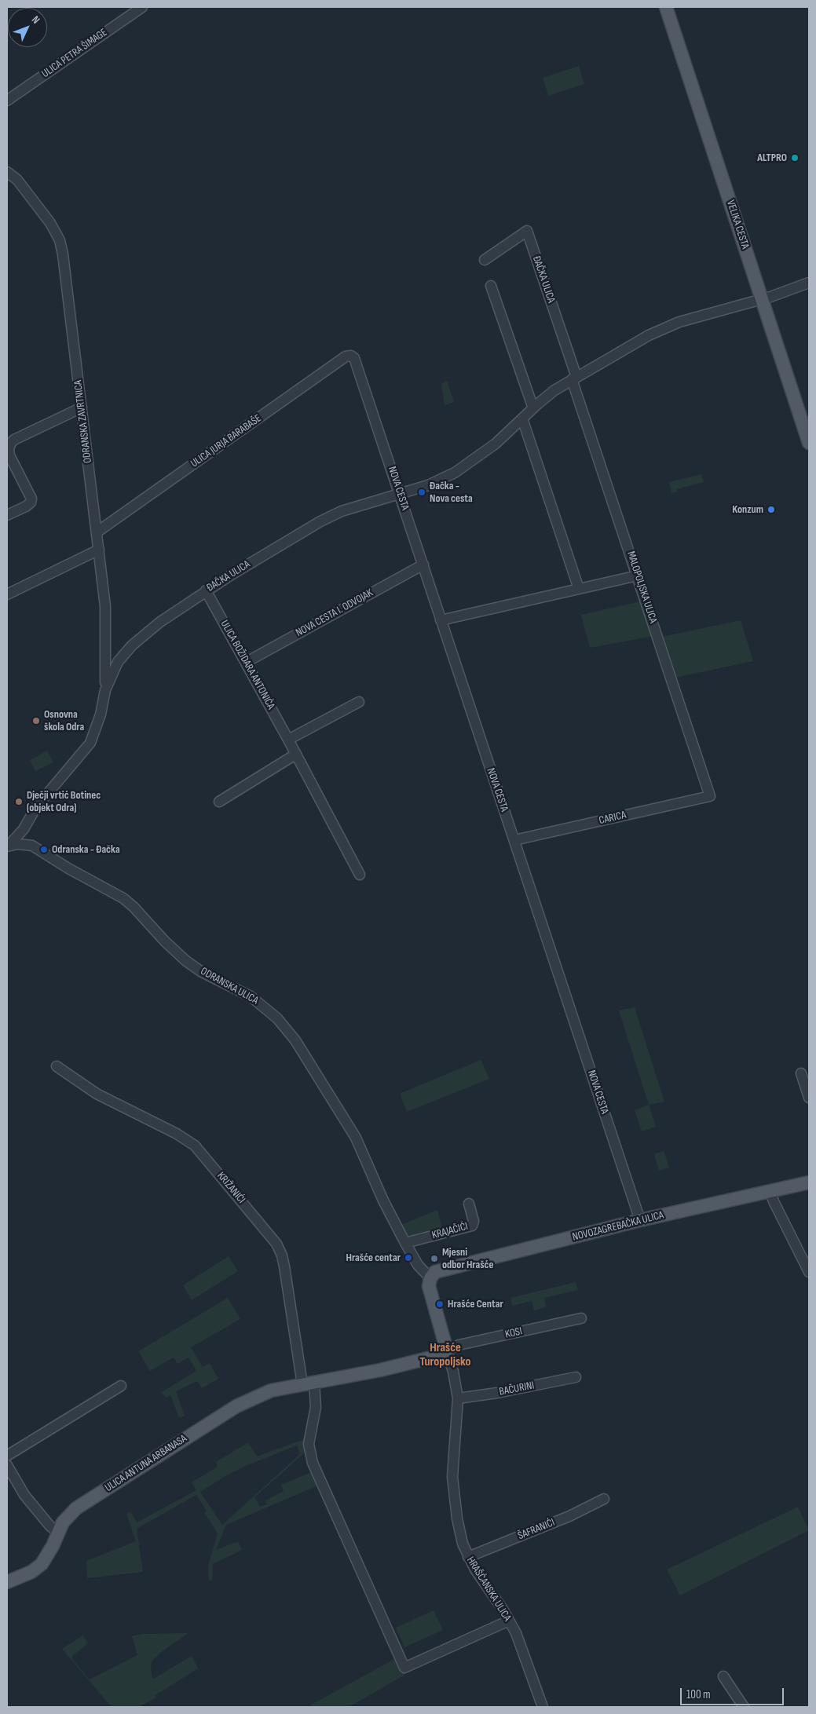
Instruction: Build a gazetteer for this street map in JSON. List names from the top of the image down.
{
  "streets": {
    "main road": ["VELIKA CESTA", "NOVOZAGREBAČKA ULICA", "ULICA ANTUNA ARBANASA"],
    "street": [
      "ULICA PETRA ŠIMAGE",
      "ĐAČKA ULICA",
      "ODRANSKA ZAVRTNICA",
      "ULICA JURJA BARABAŠE",
      "NOVA CESTA",
      "MALOPOLJSKA ULICA",
      "NOVA CESTA I. ODVOJAK",
      "ULICA BOŽIDARA ANTONIĆA",
      "CARICA",
      "ODRANSKA ULICA",
      "KRIŽANIĆI",
      "KRAJAČIĆI",
      "KOSI",
      "BAČURINI",
      "ŠAFRANIĆI",
      "HRAŠĆANSKA ULICA"
    ]
  },
  "crossings": [
    ["VELIKA CESTA", "ĐAČKA ULICA"],
    ["ĐAČKA ULICA", "ODRANSKA ZAVRTNICA"],
    ["ĐAČKA ULICA", "NOVA CESTA"],
    ["ĐAČKA ULICA", "MALOPOLJSKA ULICA"],
    ["ĐAČKA ULICA", "ULICA BOŽIDARA ANTONIĆA"],
    ["ĐAČKA ULICA", "ODRANSKA ULICA"],
    ["ODRANSKA ZAVRTNICA", "ULICA JURJA BARABAŠE"],
    ["ULICA JURJA BARABAŠE", "NOVA CESTA"],
    ["NOVA CESTA", "NOVA CESTA I. ODVOJAK"],
    ["NOVA CESTA", "CARICA"],
    ["NOVA CESTA", "NOVOZAGREBAČKA ULICA"],
    ["MALOPOLJSKA ULICA", "CARICA"],
    ["NOVA CESTA I. ODVOJAK", "ULICA BOŽIDARA ANTONIĆA"],
    ["ODRANSKA ULICA", "NOVOZAGREBAČKA ULICA"],
    ["ODRANSKA ULICA", "KRAJAČIĆI"],
    ["KRIŽANIĆI", "ULICA ANTUNA ARBANASA"],
    ["KOSI", "ULICA ANTUNA ARBANASA"],
    ["KOSI", "HRAŠĆANSKA ULICA"],
    ["BAČURINI", "HRAŠĆANSKA ULICA"],
    ["ULICA ANTUNA ARBANASA", "HRAŠĆANSKA ULICA"],
    ["ŠAFRANIĆI", "HRAŠĆANSKA ULICA"]
  ],
  "districts": ["Hrašće Turopoljsko"],
  "places": [
    "ALTPRO",
    "Đačka - Nova cesta",
    "Konzum",
    "Osnovna škola Odra",
    "Dječji vrtić Botinec (objekt Odra)",
    "Odranska - Đačka",
    "Hrašće centar",
    "Mjesni odbor Hrašće",
    "Hrašće Centar"
  ],
  "scale_bar": "100 m",
  "north": "top right"
}
